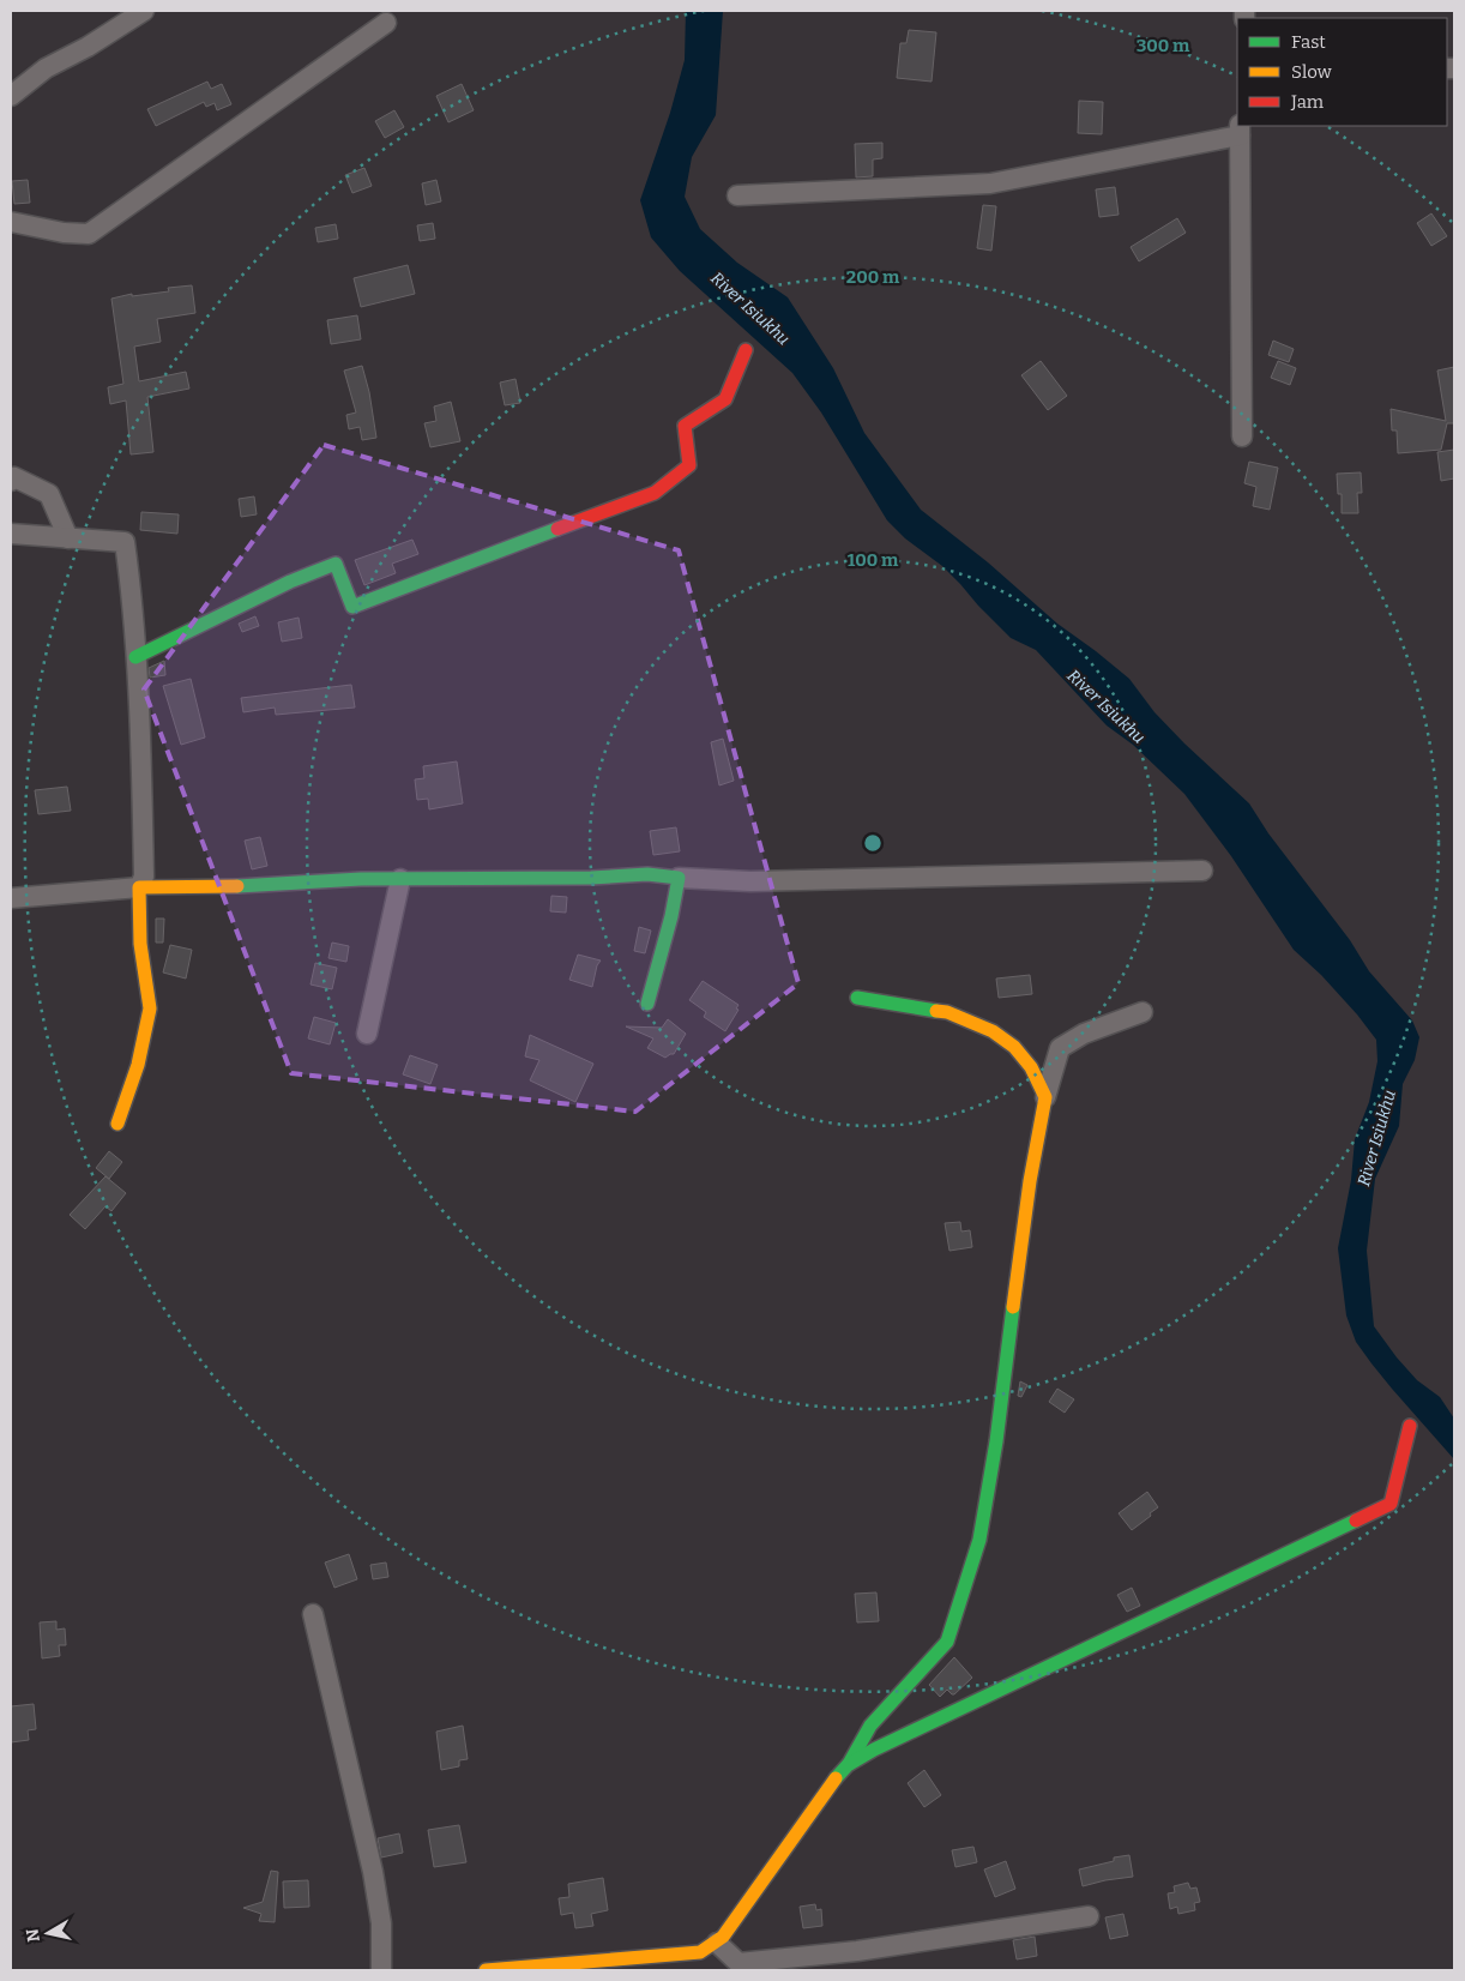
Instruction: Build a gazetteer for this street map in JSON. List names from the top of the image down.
{
  "water": ["River Isiukhu"],
  "legend": ["Fast", "Slow", "Jam"],
  "north": "left",
  "rings": ["300 m", "200 m", "100 m"]
}
